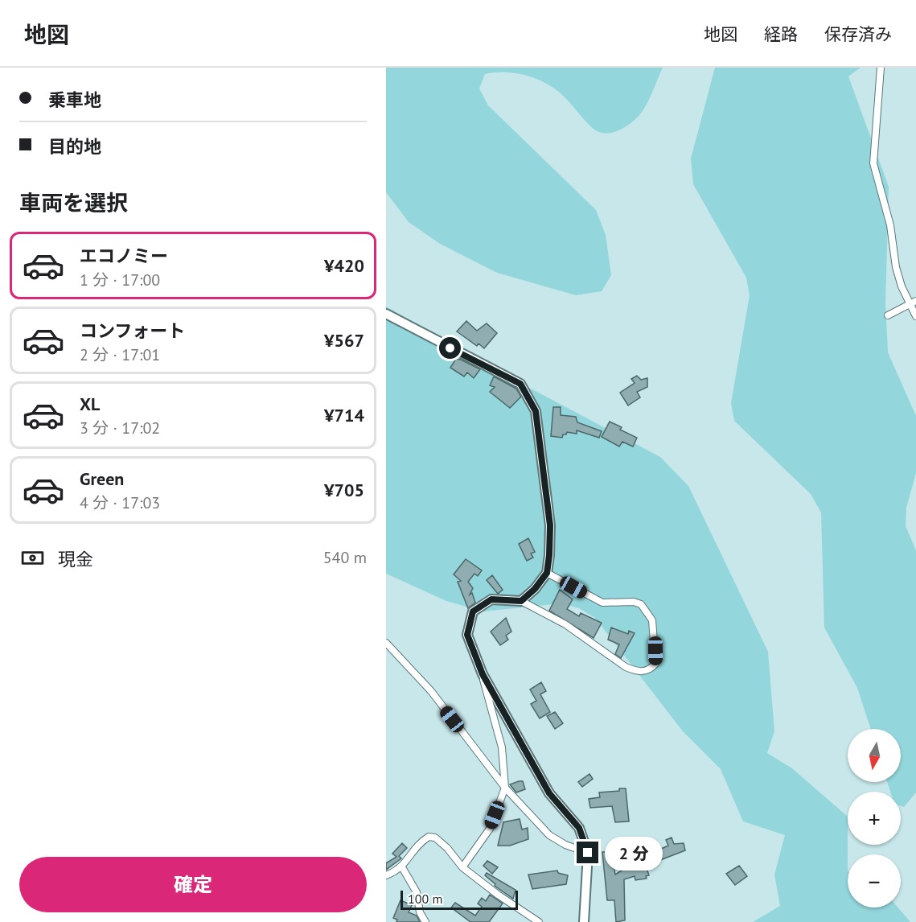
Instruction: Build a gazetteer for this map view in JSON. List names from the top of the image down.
{
  "scale_bar": "100 m",
  "north": "bottom",
  "page": {
    "header": "地図",
    "nav": ["地図", "経路", "保存済み"],
    "banner": ["乗車地", "目的地"],
    "heading": "車両を選択",
    "list": [
      {
        "name": "エコノミー",
        "note": "1 分 · 17:00",
        "value": "¥420"
      },
      {
        "name": "コンフォート",
        "note": "2 分 · 17:01",
        "value": "¥567"
      },
      {
        "name": "XL",
        "note": "3 分 · 17:02",
        "value": "¥714"
      },
      {
        "name": "Green",
        "note": "4 分 · 17:03",
        "value": "¥705"
      }
    ],
    "pay": ["現金", "540 m"],
    "map_buttons": ["+", "−"],
    "bubble": "2 分",
    "buttons": "確定",
    "scale": "100 m"
  }
}
